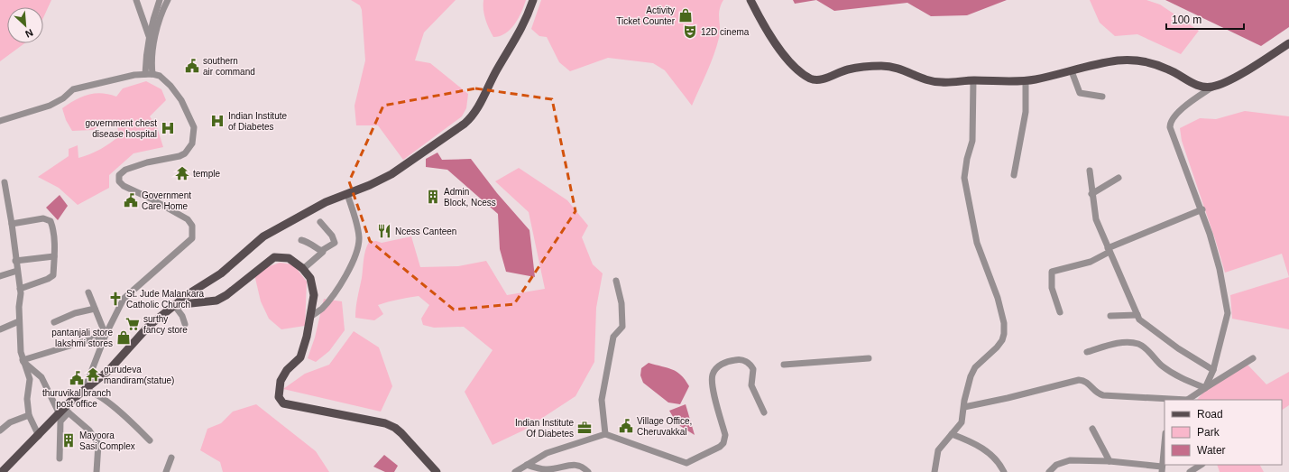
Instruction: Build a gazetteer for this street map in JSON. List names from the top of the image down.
{
  "places": {
    "shop": ["Activity Ticket Counter", "pantanjali store lakshmi stores"],
    "theatre": ["12D cinema"],
    "public building": [
      "southern air command",
      "Government Care Home",
      "thuruvikal branch post office",
      "Village Office, Cheruvakkal"
    ],
    "hospital": ["Indian Institute of Diabetes", "government chest disease hospital"],
    "temple": ["temple", "gurudeva mandiram(statue)"],
    "building": ["Admin Block, Ncess", "Mayoora Sasi Complex"],
    "restaurant": ["Ncess Canteen"],
    "church": ["St. Jude Malankara Catholic Church"],
    "supermarket": ["surthy fancy store"],
    "office": ["Indian Institute Of Diabetes"]
  },
  "legend": ["Road", "Park", "Water"],
  "scale_bar": "100 m",
  "north": "bottom right"
}
